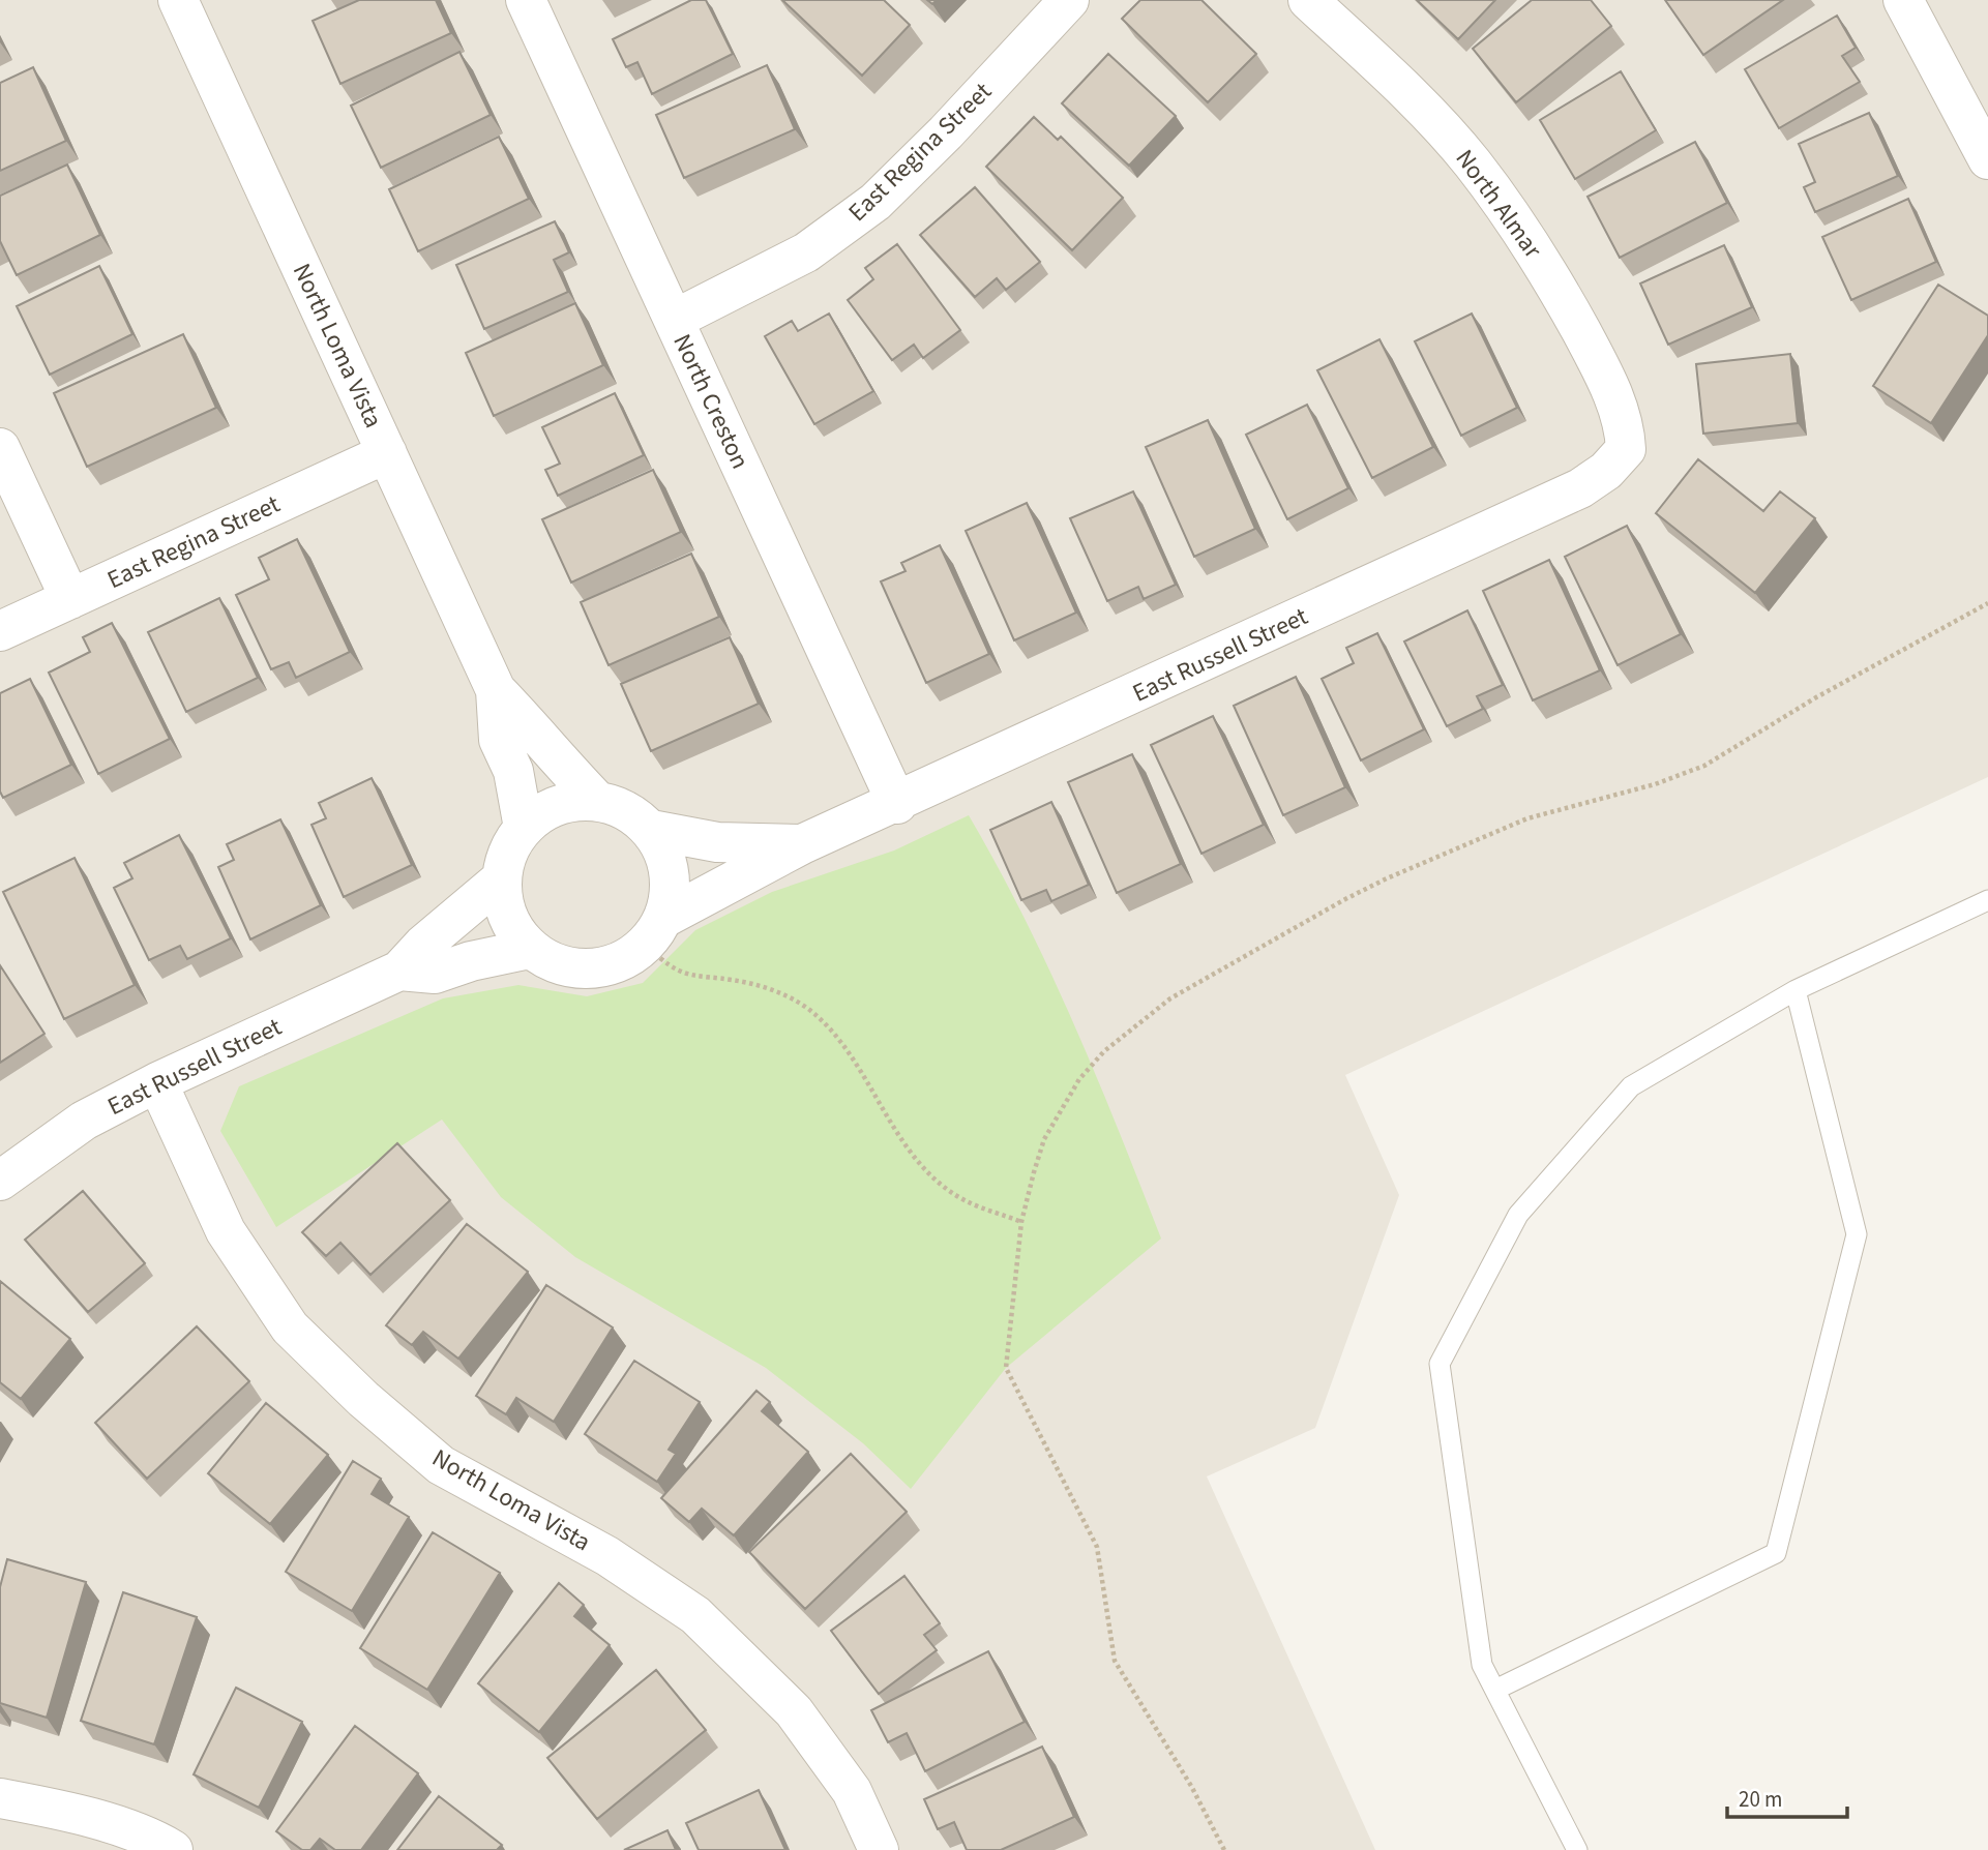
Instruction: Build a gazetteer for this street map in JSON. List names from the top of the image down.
{
  "streets": {
    "street": [
      "East Regina Street",
      "North Almar",
      "North Loma Vista",
      "North Creston",
      "East Russell Street"
    ]
  },
  "crossings": [
    ["East Regina Street", "North Loma Vista"],
    ["East Regina Street", "North Creston"],
    ["North Almar", "East Russell Street"],
    ["North Loma Vista", "East Russell Street"],
    ["North Creston", "East Russell Street"]
  ],
  "scale_bar": "20 m"
}
